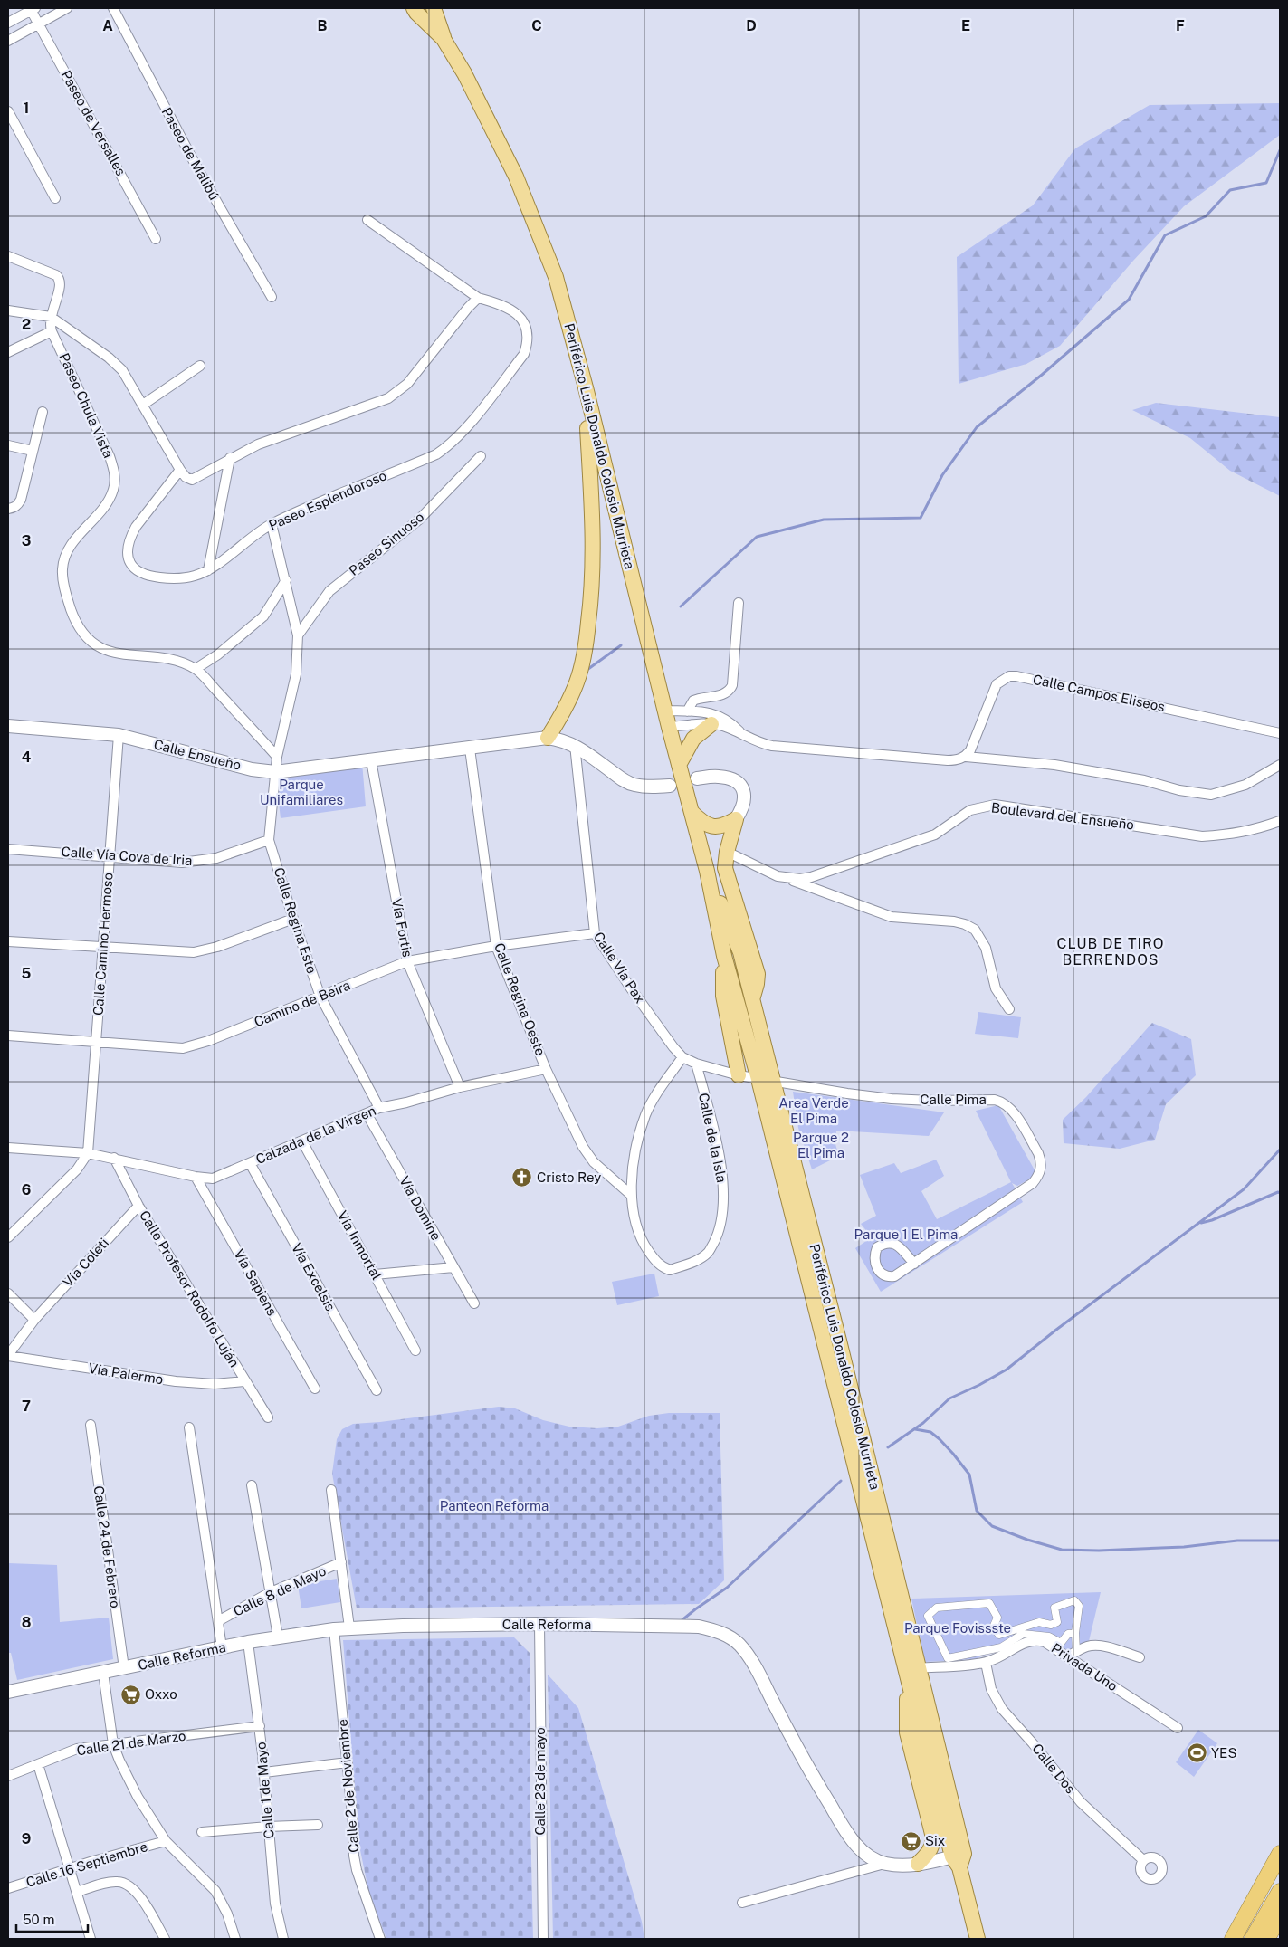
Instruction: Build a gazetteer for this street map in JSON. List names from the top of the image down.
{
  "streets": {
    "main road": ["Periférico Luis Donaldo Colosio Murrieta"],
    "street": [
      "Paseo de Versalles",
      "Paseo de Malibú",
      "Paseo Chula Vista",
      "Paseo Esplendoroso",
      "Paseo Sinuoso",
      "Calle Campos Eliseos",
      "Calle Ensueño",
      "Boulevard del Ensueño",
      "Calle Vía Cova de Iria",
      "Calle Regina Este",
      "Vía Fortis",
      "Calle Camino Hermoso",
      "Calle Vía Pax",
      "Calle Regina Oeste",
      "Camino de Beira",
      "Calle Pima",
      "Calzada de la Virgen",
      "Calle de la Isla",
      "Vía Domine",
      "Vía Inmortal",
      "Vía Coleti",
      "Vía Excelsis",
      "Vía Sapiens",
      "Calle Profesor Rodolfo Luján",
      "Vía Palermo",
      "Calle 24 de Febrero",
      "Calle 8 de Mayo",
      "Calle Reforma",
      "Privada Uno",
      "Calle 21 de Marzo",
      "Calle Dos",
      "Calle 23 de mayo",
      "Calle 2 de Noviembre",
      "Calle 1 de Mayo",
      "Calle 16 Septiembre"
    ]
  },
  "crossings": [
    ["Periférico Luis Donaldo Colosio Murrieta", "Calle Vía Pax"],
    ["Periférico Luis Donaldo Colosio Murrieta", "Calle Pima"],
    ["Periférico Luis Donaldo Colosio Murrieta", "Calle Reforma"],
    ["Periférico Luis Donaldo Colosio Murrieta", "Privada Uno"],
    ["Calle Ensueño", "Calle Regina Este"],
    ["Calle Ensueño", "Vía Fortis"],
    ["Calle Ensueño", "Calle Camino Hermoso"],
    ["Calle Ensueño", "Calle Vía Pax"],
    ["Calle Ensueño", "Calle Regina Oeste"],
    ["Calle Vía Cova de Iria", "Calle Regina Este"],
    ["Calle Vía Cova de Iria", "Calle Camino Hermoso"],
    ["Calle Regina Este", "Camino de Beira"],
    ["Calle Regina Este", "Calzada de la Virgen"],
    ["Vía Fortis", "Camino de Beira"],
    ["Vía Fortis", "Calzada de la Virgen"],
    ["Calle Camino Hermoso", "Camino de Beira"],
    ["Calle Camino Hermoso", "Calzada de la Virgen"],
    ["Calle Vía Pax", "Camino de Beira"],
    ["Calle Vía Pax", "Calle Pima"],
    ["Calle Vía Pax", "Calle de la Isla"],
    ["Calle Regina Oeste", "Camino de Beira"],
    ["Calle Regina Oeste", "Calzada de la Virgen"],
    ["Calle Regina Oeste", "Calle de la Isla"],
    ["Calzada de la Virgen", "Vía Domine"],
    ["Calzada de la Virgen", "Vía Inmortal"],
    ["Calzada de la Virgen", "Vía Excelsis"],
    ["Calzada de la Virgen", "Vía Sapiens"],
    ["Calzada de la Virgen", "Calle Profesor Rodolfo Luján"],
    ["Vía Coleti", "Calle Profesor Rodolfo Luján"],
    ["Vía Coleti", "Vía Palermo"],
    ["Calle Profesor Rodolfo Luján", "Vía Palermo"],
    ["Calle 24 de Febrero", "Calle Reforma"],
    ["Calle Reforma", "Calle 23 de mayo"],
    ["Calle Reforma", "Calle 2 de Noviembre"],
    ["Calle Reforma", "Calle 1 de Mayo"],
    ["Privada Uno", "Calle Dos"],
    ["Calle 21 de Marzo", "Calle 1 de Mayo"]
  ],
  "districts": ["CLUB DE TIRO BERRENDOS"],
  "parks": [
    "Parque Unifamiliares",
    "Area Verde El Pima",
    "Parque 2 El Pima",
    "Parque 1 El Pima",
    "Panteon Reforma",
    "Parque Fovissste"
  ],
  "places": {
    "church": ["Cristo Rey"],
    "supermarket": ["Oxxo", "Six"],
    "sports": ["YES"]
  },
  "scale_bar": "50 m",
  "grid": {
    "columns": [
      "A",
      "B",
      "C",
      "D",
      "E",
      "F"
    ],
    "rows": [
      "1",
      "2",
      "3",
      "4",
      "5",
      "6",
      "7",
      "8",
      "9"
    ]
  }
}
